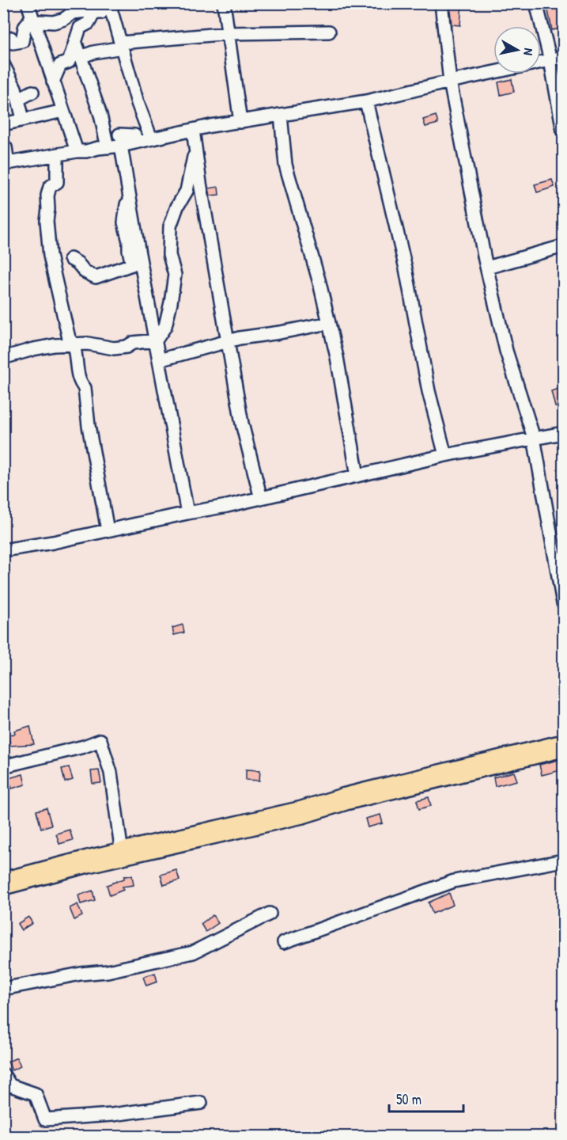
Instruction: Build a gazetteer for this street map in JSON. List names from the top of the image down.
{
  "scale_bar": "50 m",
  "north": "right"
}
